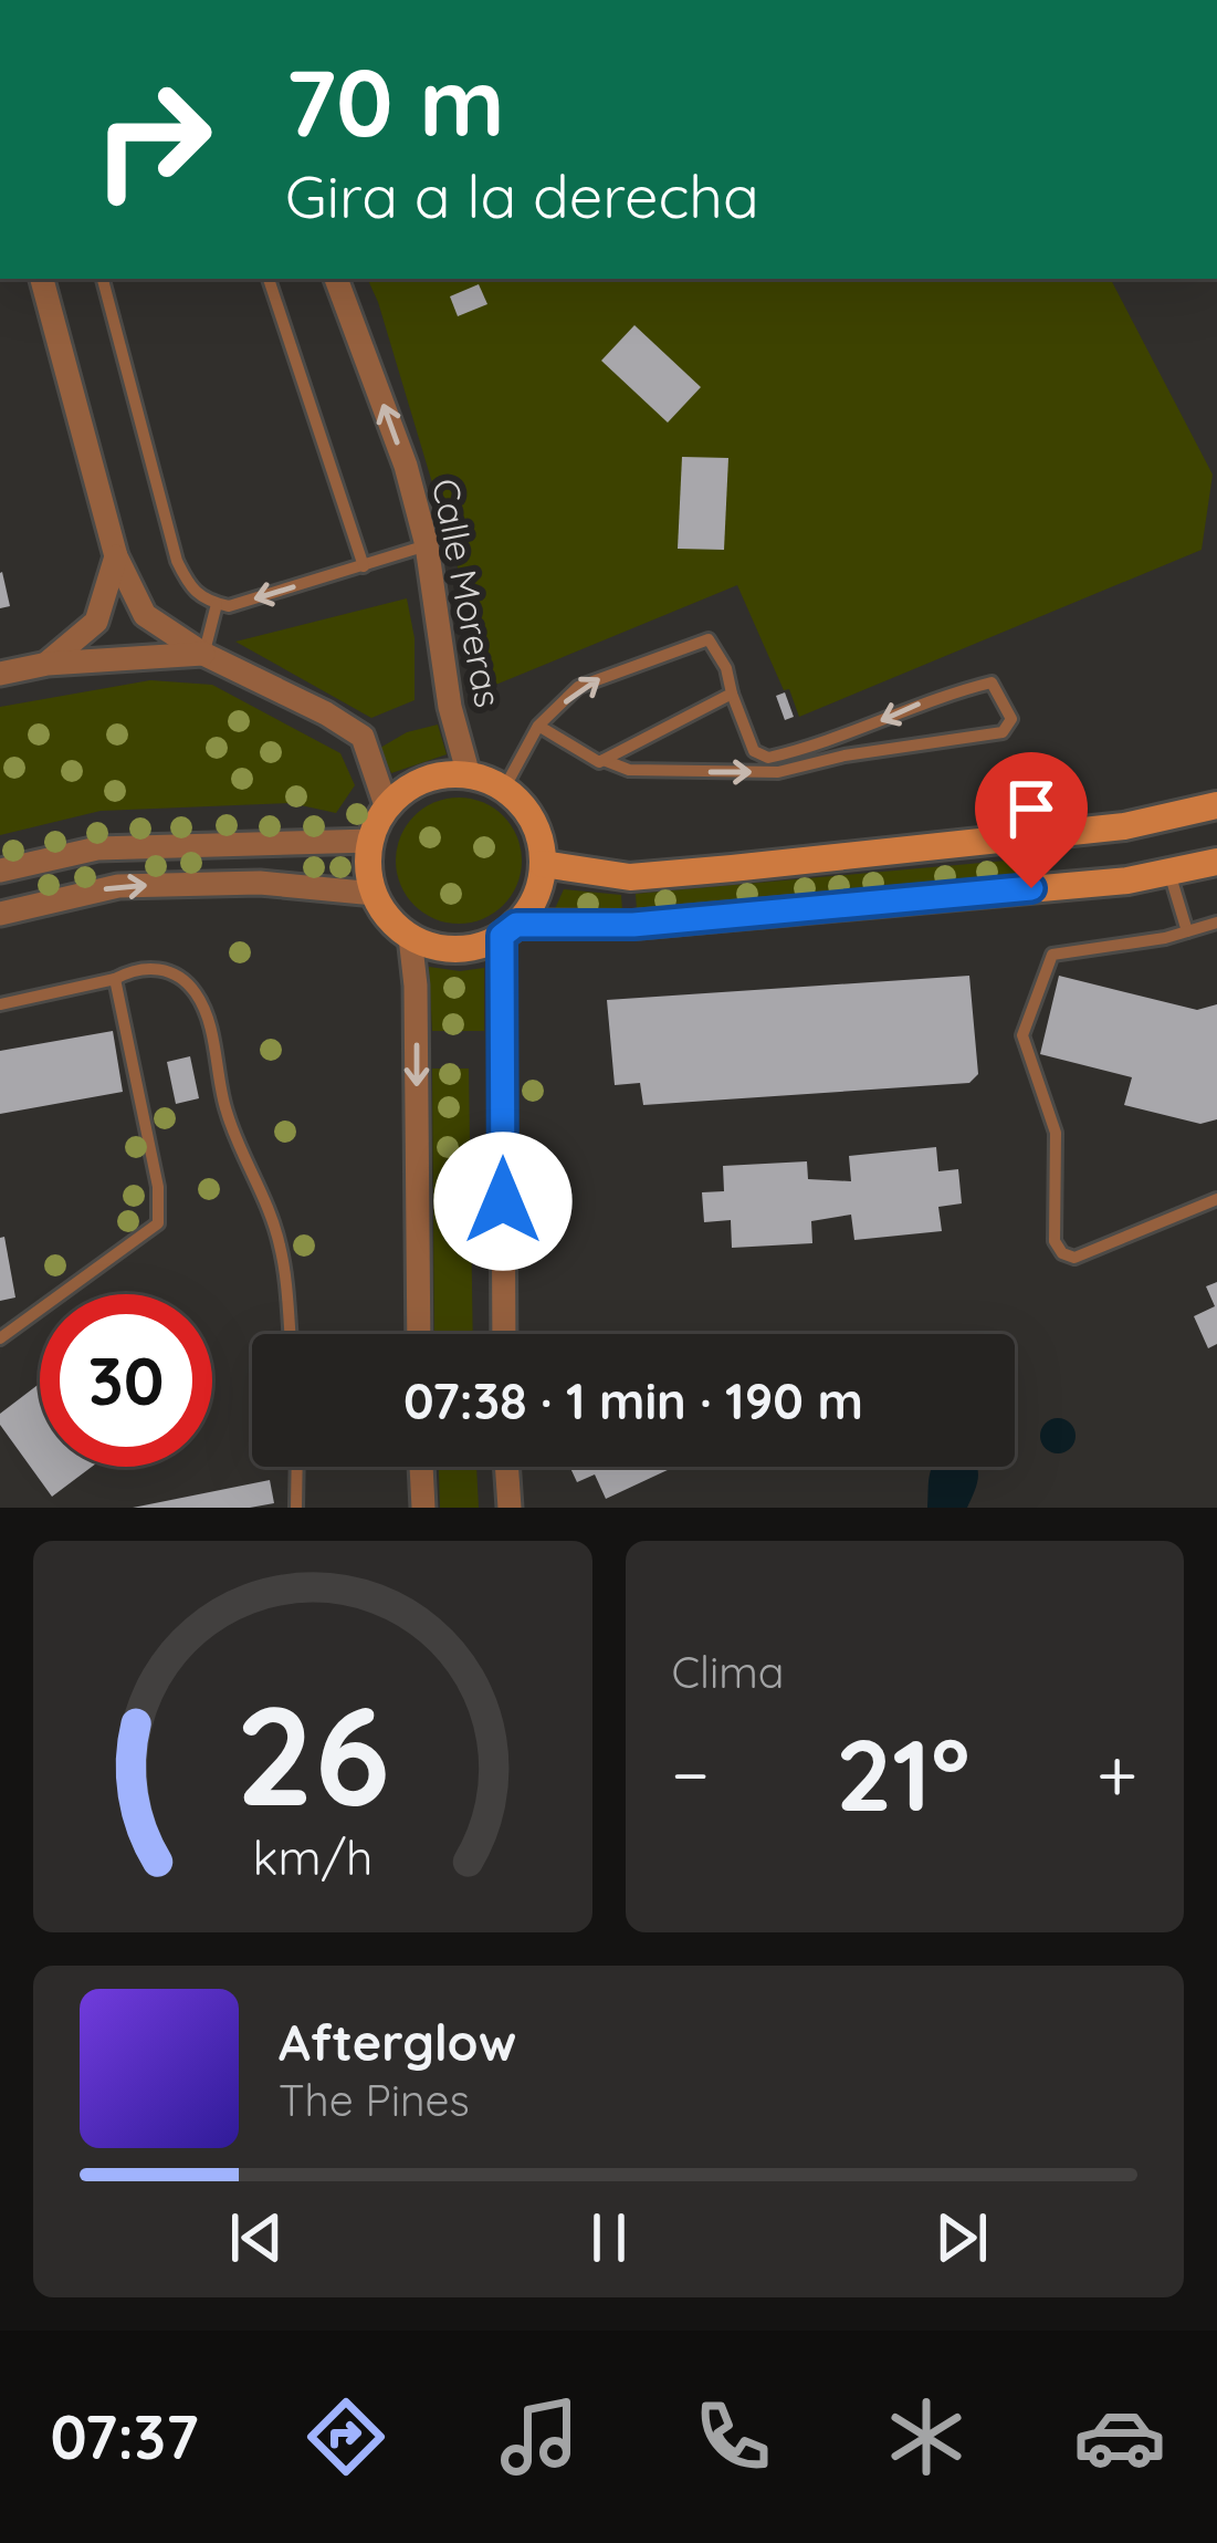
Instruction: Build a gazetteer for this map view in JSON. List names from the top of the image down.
{
  "streets": {
    "street": ["Calle Moreras"]
  },
  "one_way": ["Calle Moreras"],
  "page": {
    "turn": ["70 m", "Gira a la derecha"],
    "limit": "30",
    "trip": "07:38 · 1 min · 190 m",
    "tile": "Clima",
    "heat": ["−", "21°", "+"],
    "song": ["Afterglow", "The Pines"],
    "tabs": "07:37",
    "gauge": ["26", "km/h"]
  }
}
